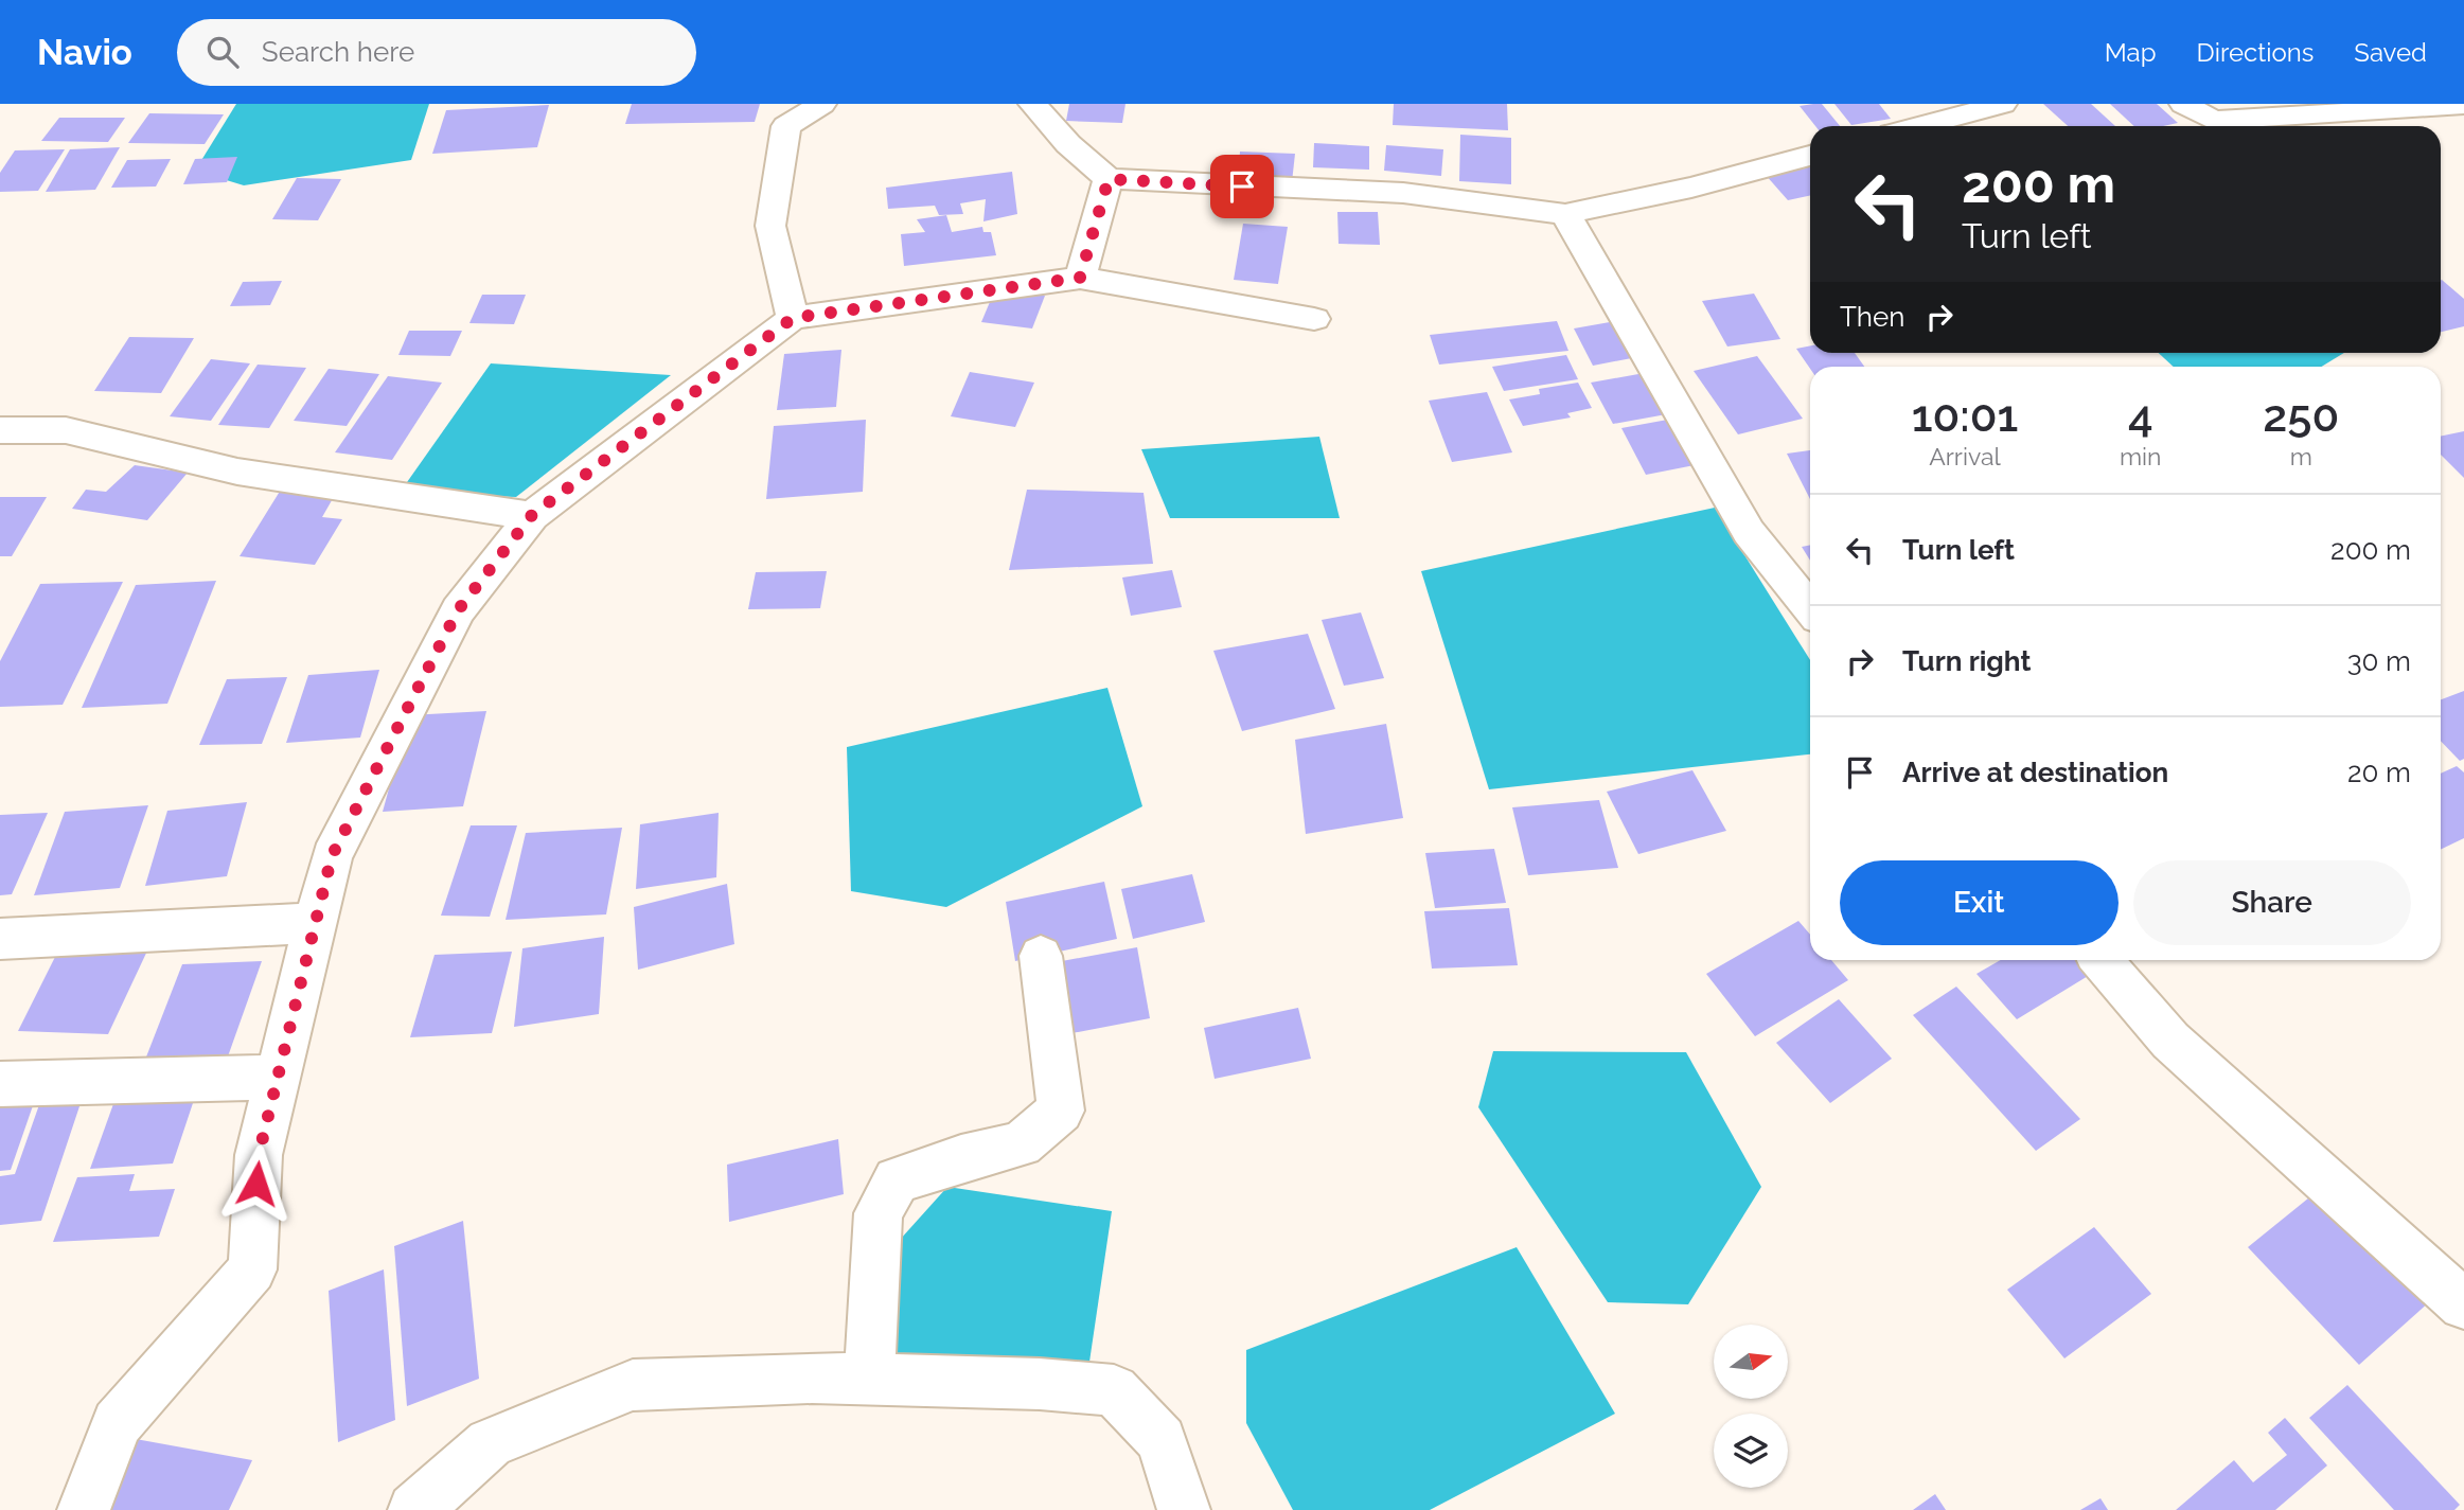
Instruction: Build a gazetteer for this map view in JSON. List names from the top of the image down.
{
  "north": "right",
  "page": {
    "header": "Navio",
    "search": "Search here",
    "nav": ["Map", "Directions", "Saved"],
    "turn": ["200 m", "Turn left"],
    "then": "Then",
    "eta": [
      "10:01",
      "Arrival",
      "4",
      "min",
      "250",
      "m"
    ],
    "list": [
      {
        "name": "Turn left",
        "value": "200 m"
      },
      {
        "name": "Turn right",
        "value": "30 m"
      },
      {
        "name": "Arrive at destination",
        "value": "20 m"
      }
    ],
    "buttons": ["Exit", "Share"]
  }
}
